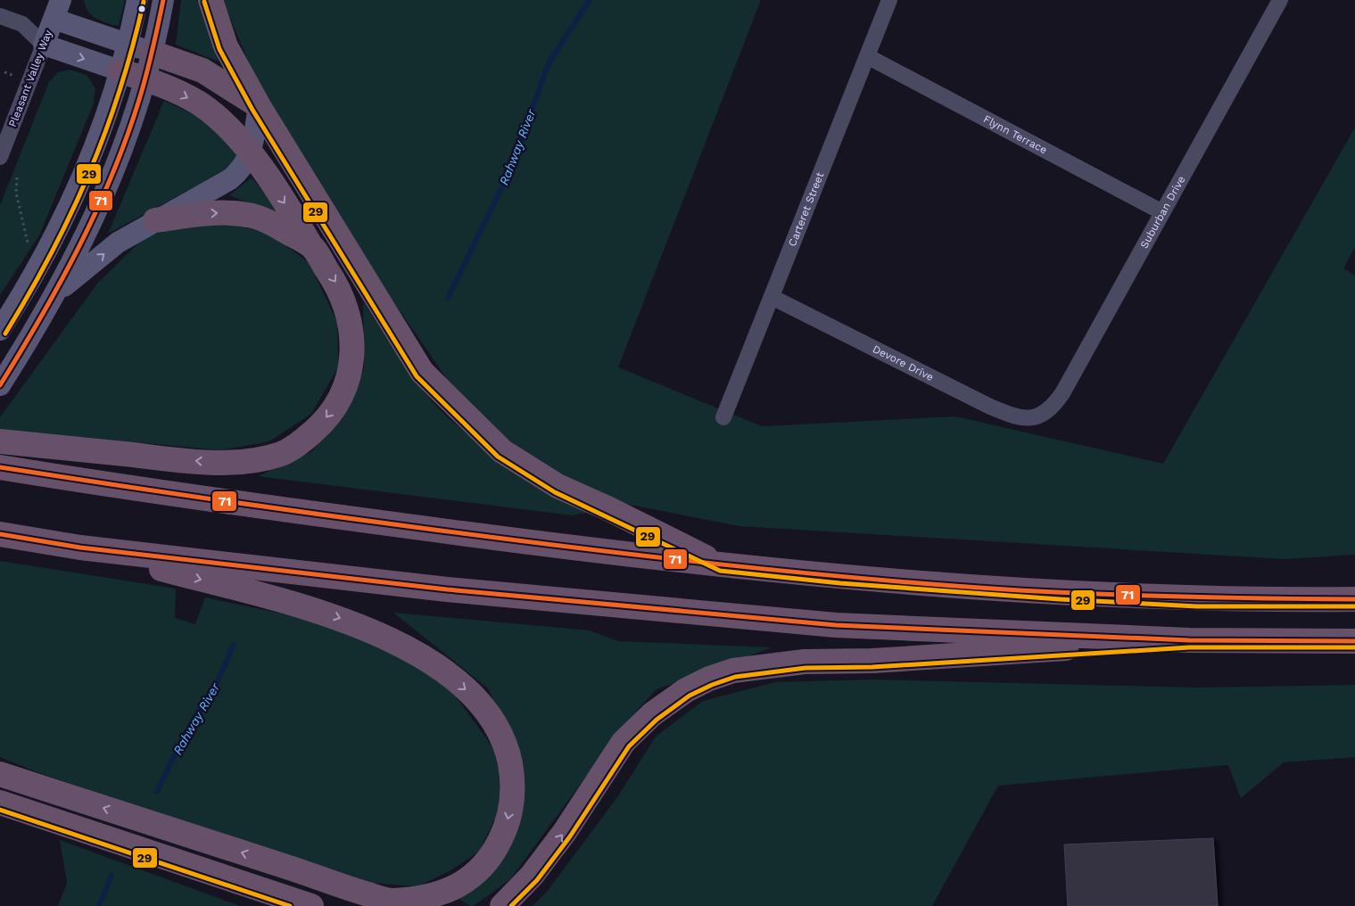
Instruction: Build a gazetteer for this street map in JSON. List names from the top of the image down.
{
  "streets": {
    "main road": ["Pleasant Valley Way"],
    "street": [
      "Flynn Terrace",
      "Carteret Street",
      "Suburban Drive",
      "Devore Drive"
    ]
  },
  "crossings": [
    ["Flynn Terrace", "Carteret Street"],
    ["Flynn Terrace", "Suburban Drive"],
    ["Carteret Street", "Devore Drive"],
    ["Suburban Drive", "Devore Drive"]
  ],
  "water": ["Rahway River"],
  "lines": ["transit line 71", "transit line 29"]
}
